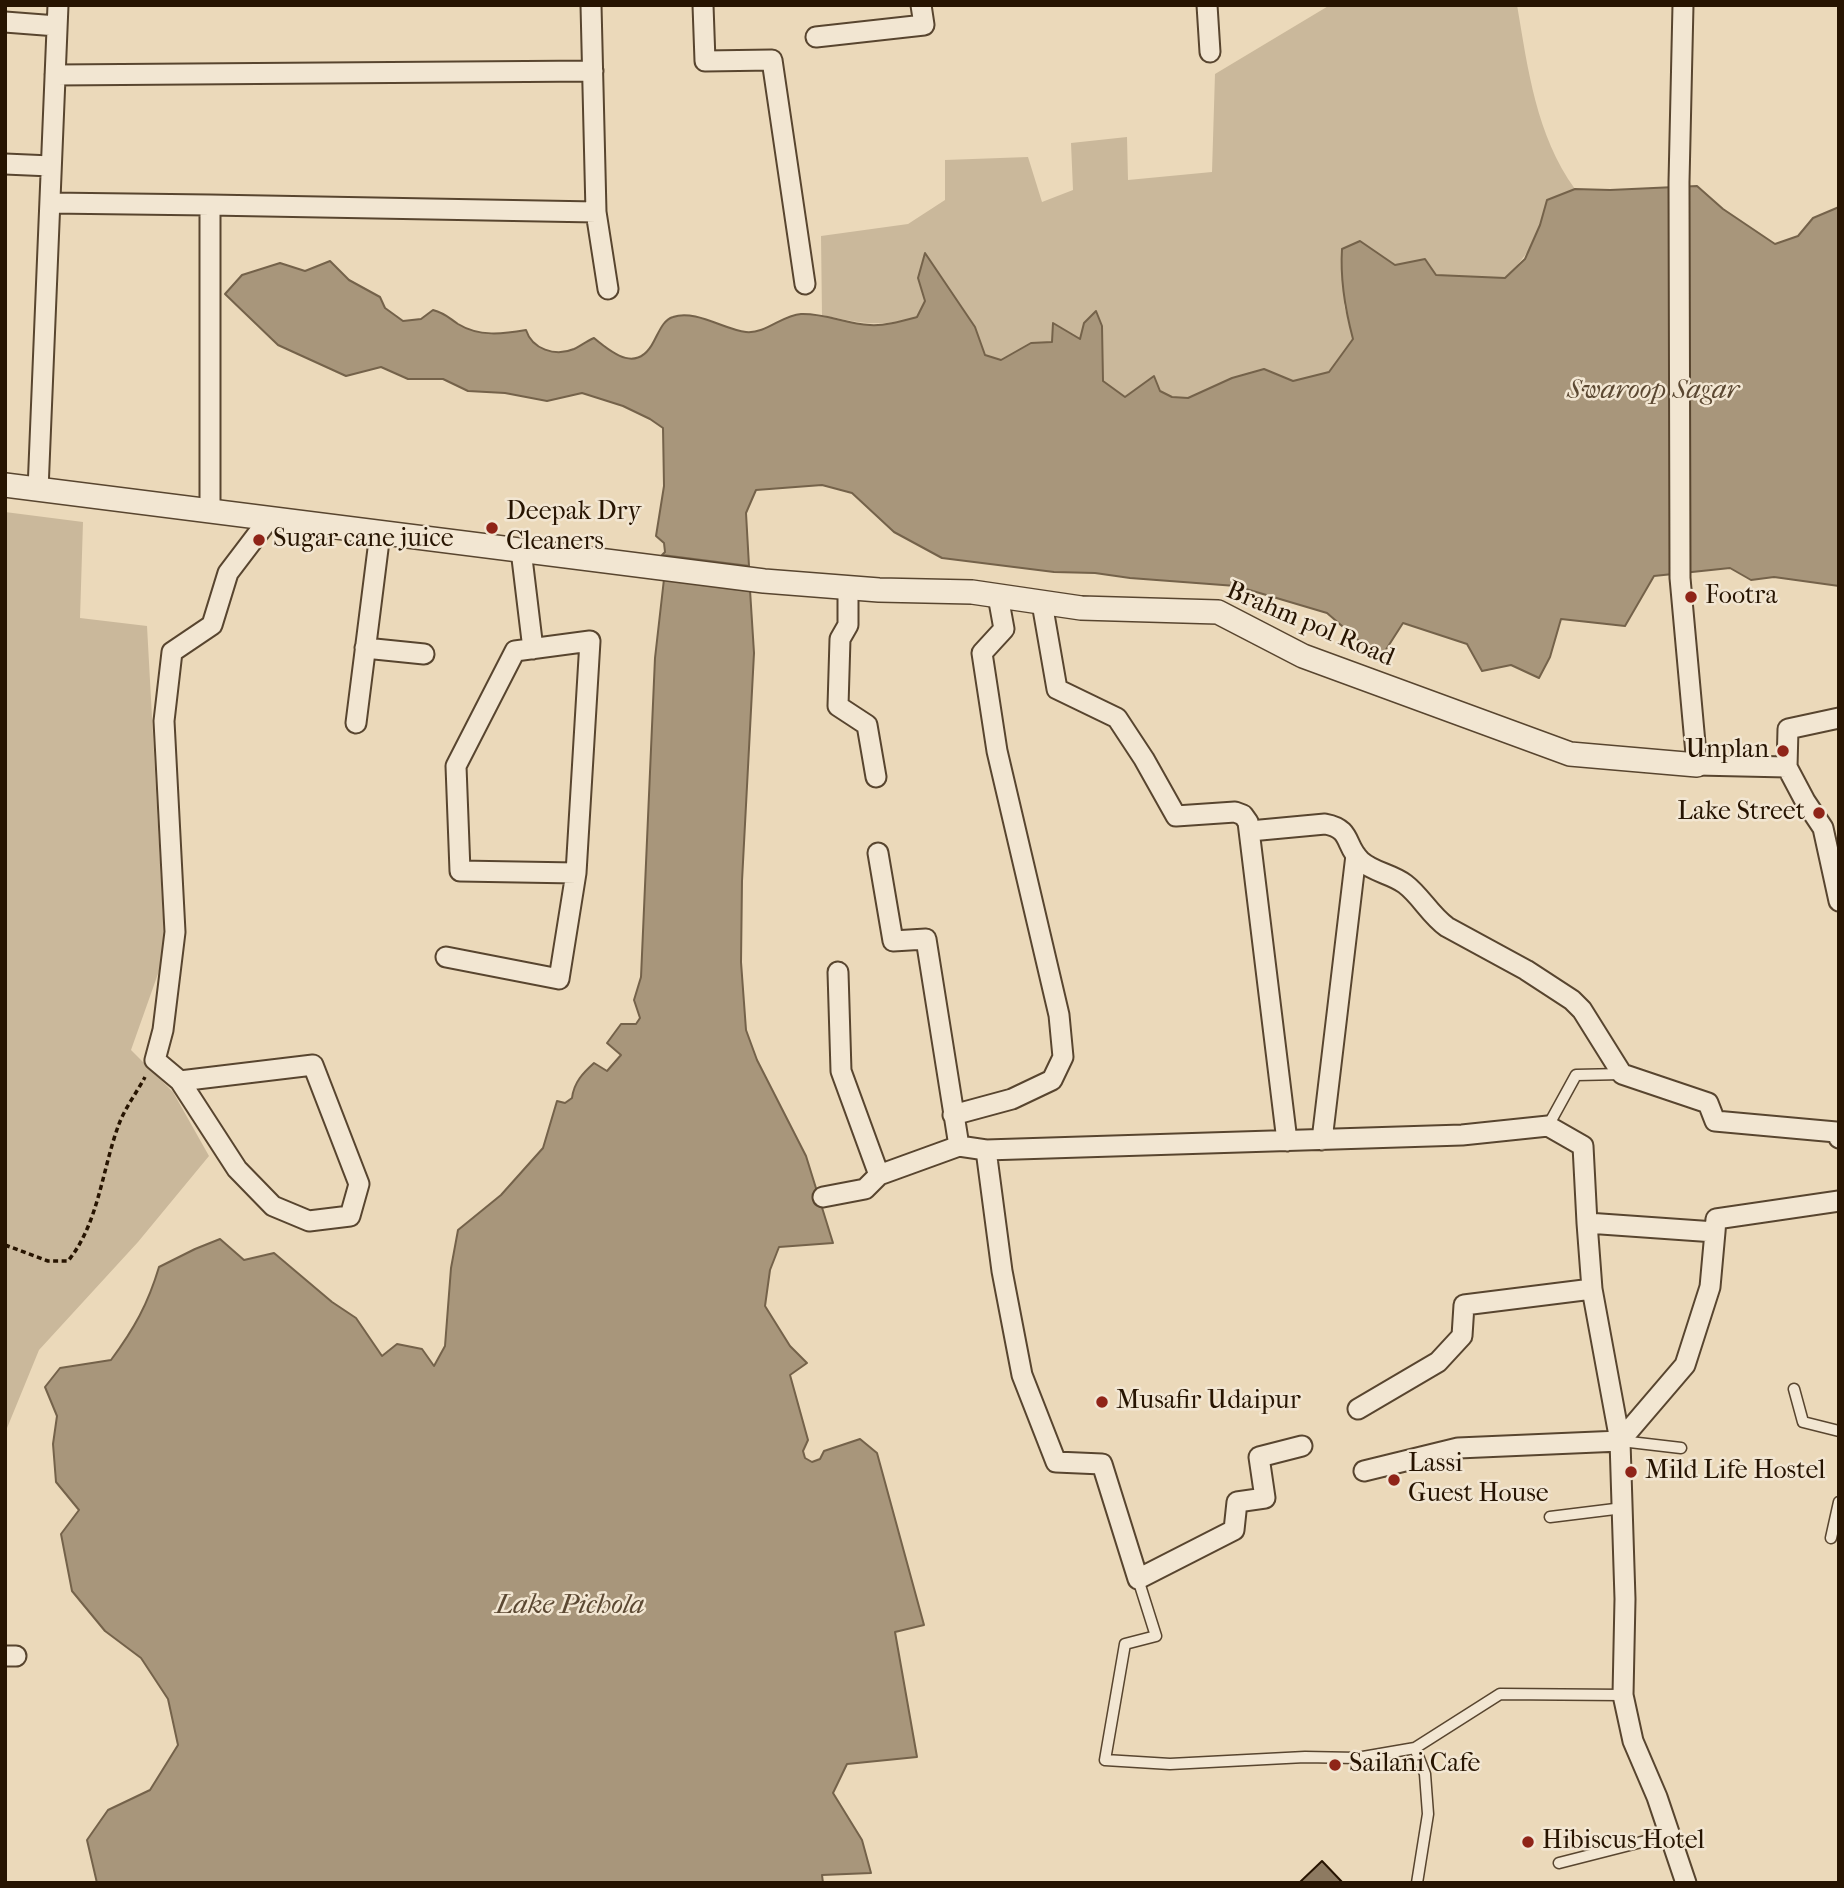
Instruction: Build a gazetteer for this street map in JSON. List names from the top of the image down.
{
  "streets": {
    "street": ["Brahm pol Road"]
  },
  "water": ["Swaroop Sagar", "Lake Pichola"],
  "places": [
    "Deepak Dry Cleaners",
    "Sugar cane juice",
    "Footra",
    "Unplan",
    "Lake Street",
    "Musafir Udaipur",
    "Mild Life Hostel",
    "Lassi Guest House",
    "Sailani Cafe",
    "Hibiscus Hotel"
  ]
}
